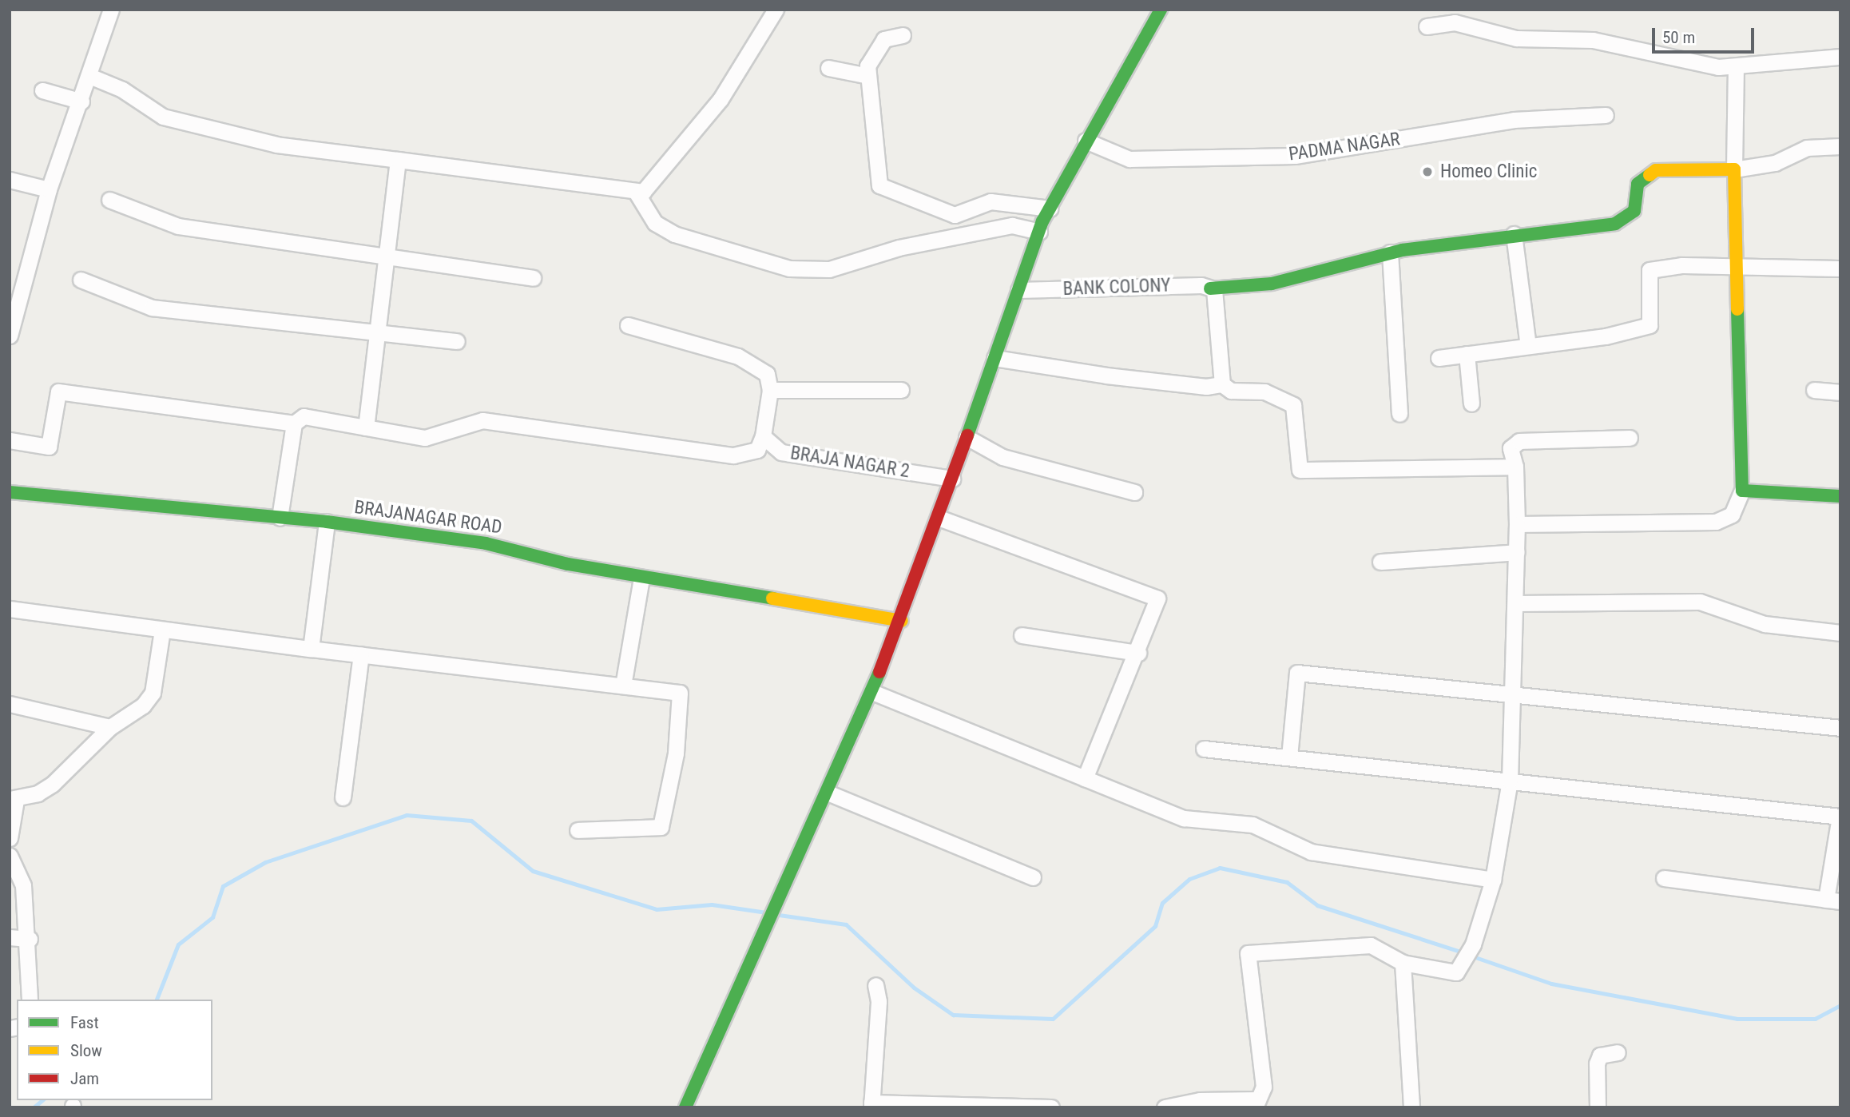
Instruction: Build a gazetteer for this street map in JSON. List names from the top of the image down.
{
  "streets": {
    "street": [
      "PADMA NAGAR",
      "BANK COLONY",
      "BRAJA NAGAR 2",
      "BRAJANAGAR ROAD"
    ]
  },
  "places": ["Homeo Clinic"],
  "legend": ["Fast", "Slow", "Jam"],
  "scale_bar": "50 m"
}
